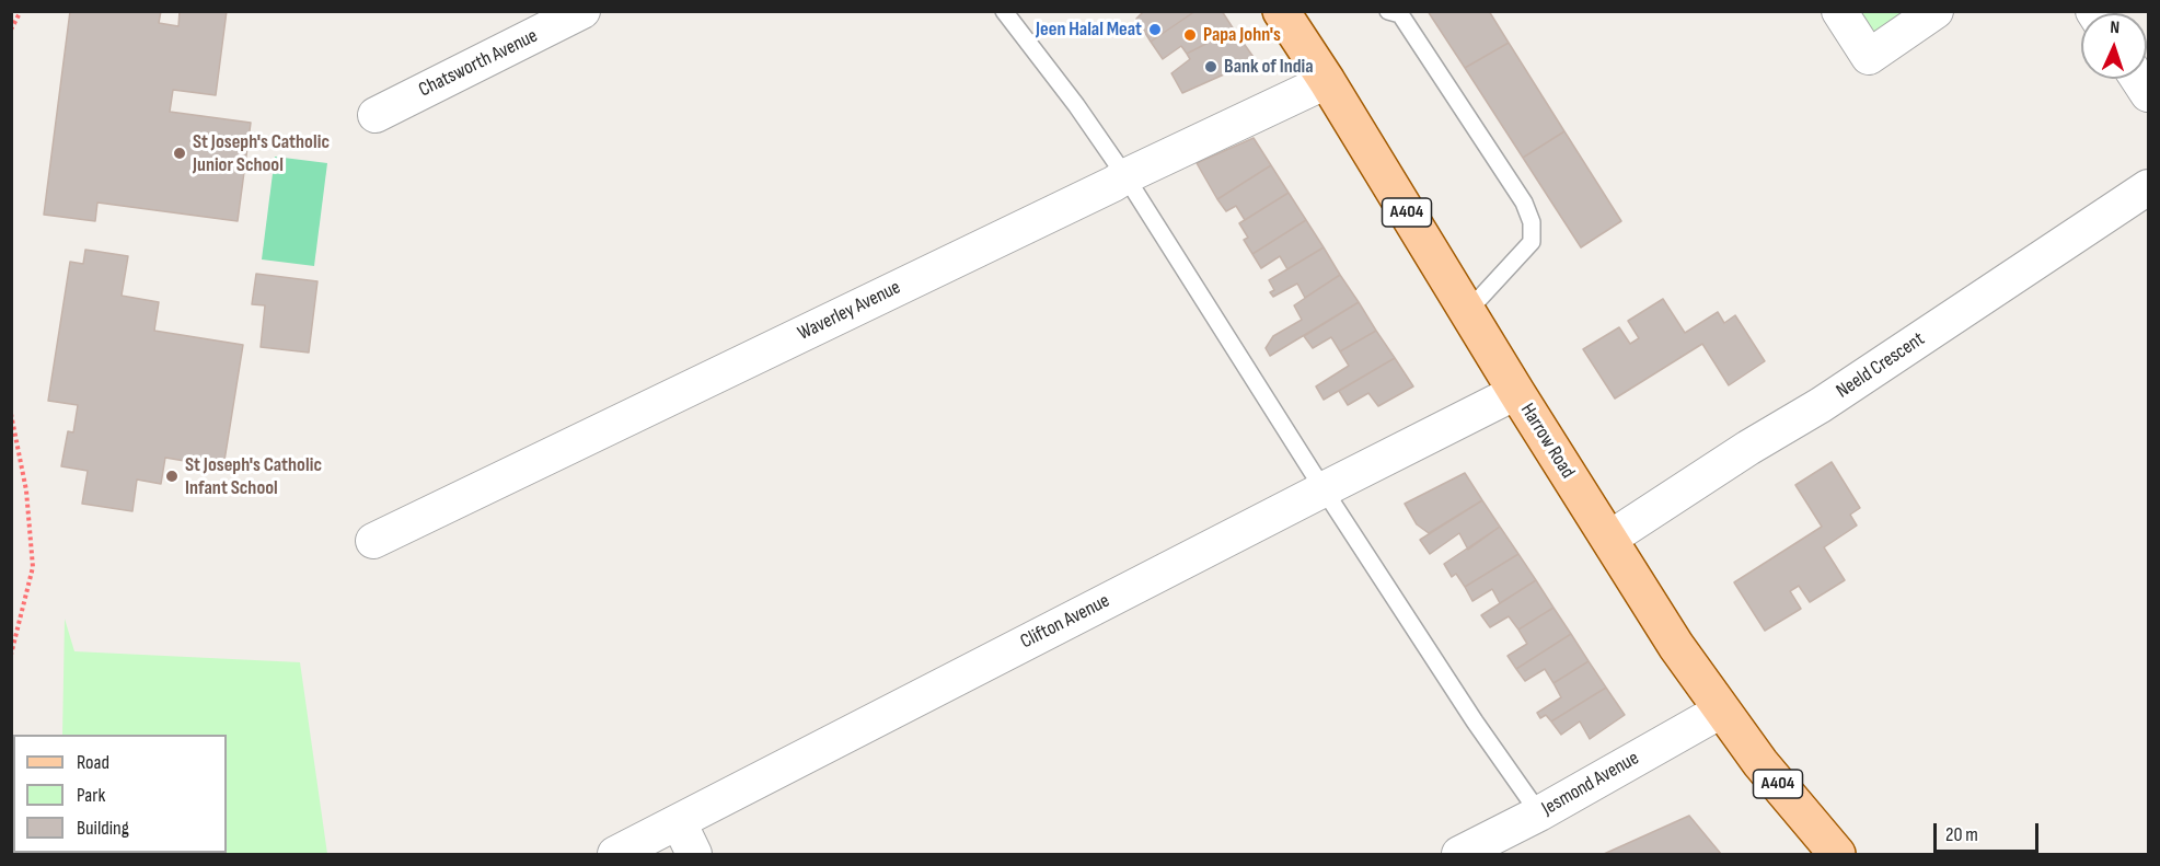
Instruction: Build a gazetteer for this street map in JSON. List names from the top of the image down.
{
  "streets": {
    "main road": ["A404", "Harrow Road"],
    "street": [
      "Chatsworth Avenue",
      "Waverley Avenue",
      "Neeld Crescent",
      "Clifton Avenue",
      "Jesmond Avenue"
    ]
  },
  "crossings": [
    ["Waverley Avenue", "Harrow Road"],
    ["Neeld Crescent", "Harrow Road"],
    ["Harrow Road", "Clifton Avenue"],
    ["Harrow Road", "Jesmond Avenue"]
  ],
  "places": [
    "Jeen Halal Meat",
    "Papa John's",
    "Bank of India",
    "St Joseph's Catholic Junior School",
    "St Joseph's Catholic Infant School"
  ],
  "legend": ["Road", "Park", "Building"],
  "scale_bar": "20 m",
  "north": "top"
}
